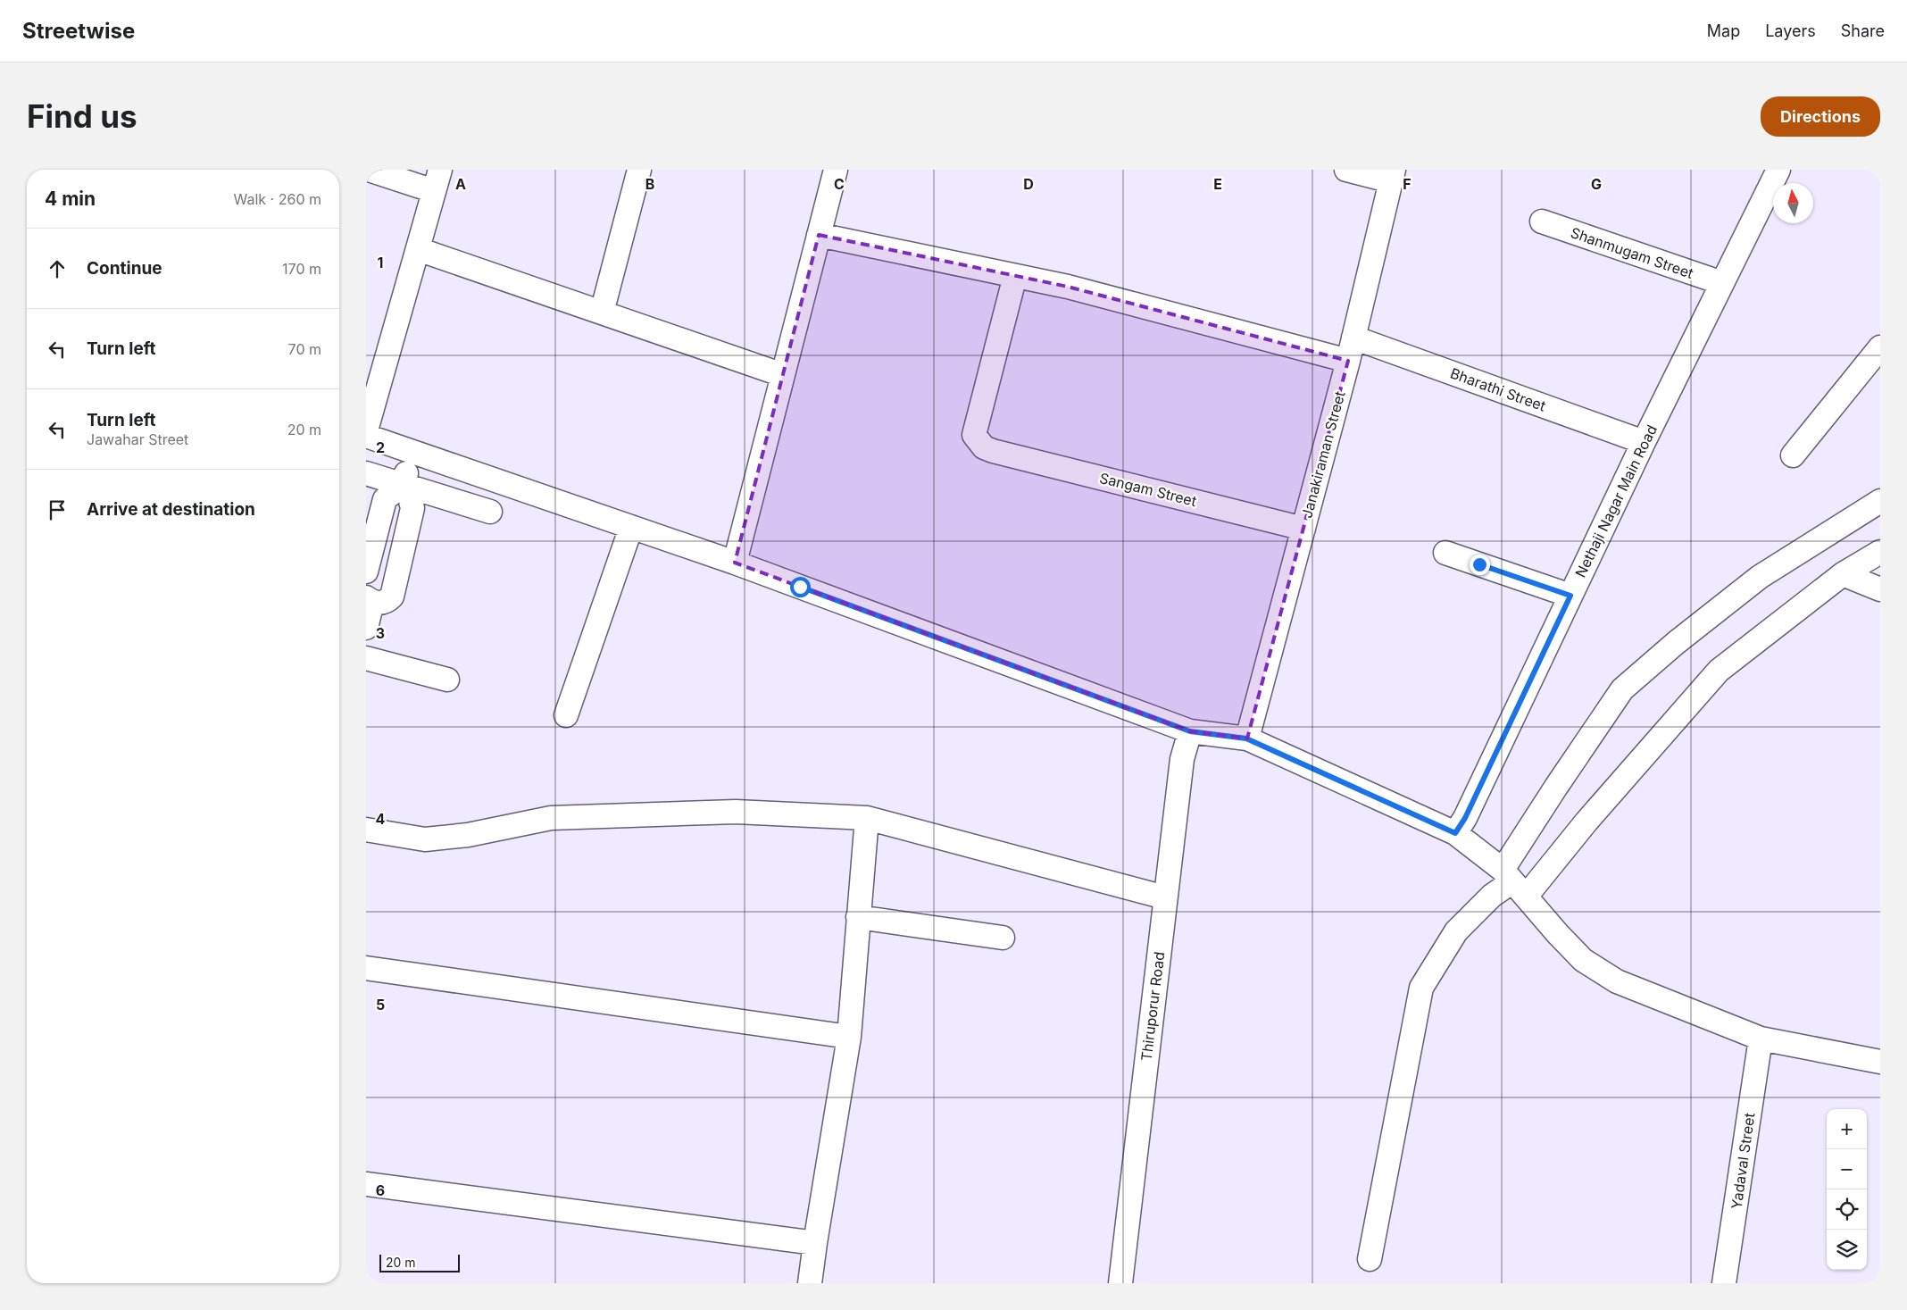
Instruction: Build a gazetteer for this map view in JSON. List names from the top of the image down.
{
  "streets": {
    "street": [
      "Shanmugam Street",
      "Bharathi Street",
      "Janakiraman Street",
      "Sangam Street",
      "Nethaji Nagar Main Road",
      "Thiruporur Road",
      "Yadaval Street"
    ]
  },
  "crossings": [
    ["Shanmugam Street", "Nethaji Nagar Main Road"],
    ["Bharathi Street", "Janakiraman Street"],
    ["Bharathi Street", "Nethaji Nagar Main Road"],
    ["Janakiraman Street", "Sangam Street"]
  ],
  "scale_bar": "20 m",
  "north": "top",
  "page": {
    "header": "Streetwise",
    "nav": ["Map", "Layers", "Share"],
    "buttons": "Directions",
    "title": "Find us",
    "heading": ["4 min", "Walk · 260 m"],
    "list": [
      ["Continue", "170 m"],
      ["Turn left", "70 m"],
      ["Turn left", "Jawahar Street", "20 m"],
      "Arrive at destination"
    ],
    "map_buttons": ["+", "−"],
    "scale": "20 m"
  },
  "grid": {
    "columns": [
      "A",
      "B",
      "C",
      "D",
      "E",
      "F",
      "G"
    ],
    "rows": [
      "1",
      "2",
      "3",
      "4",
      "5",
      "6"
    ]
  }
}
